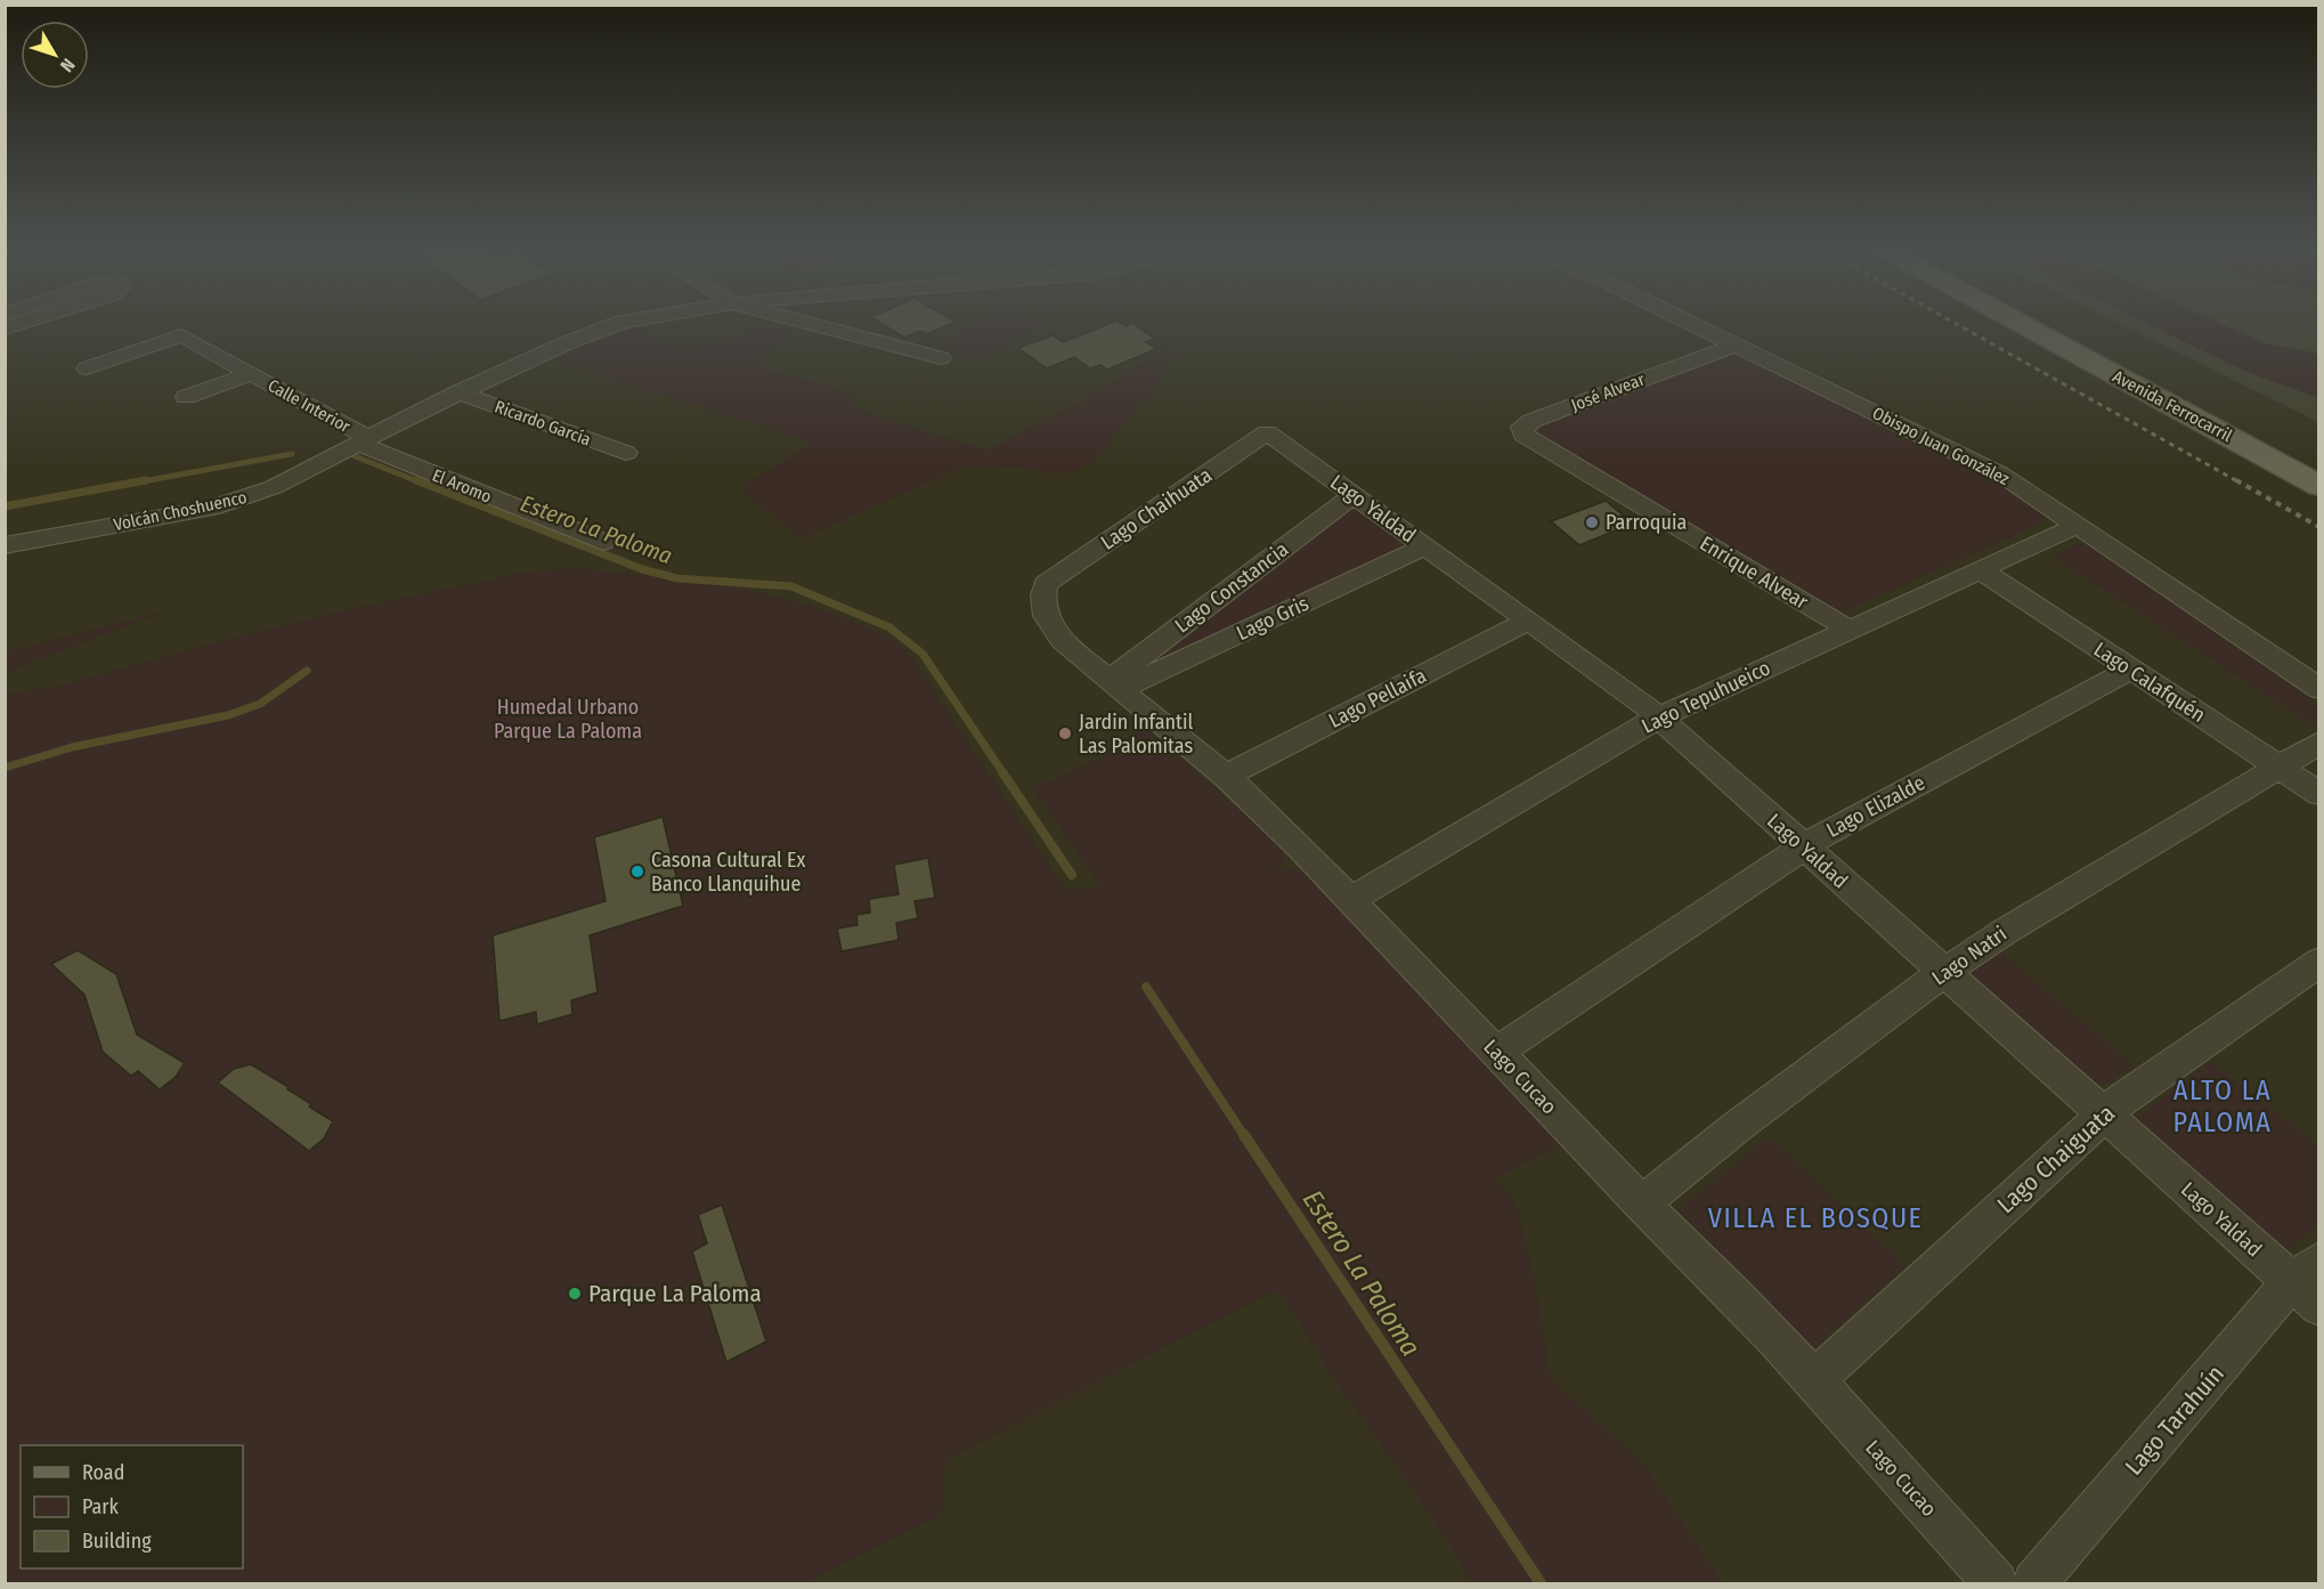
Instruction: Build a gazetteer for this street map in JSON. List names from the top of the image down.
{
  "streets": {
    "main road": ["Avenida Ferrocarril"],
    "street": [
      "José Alvear",
      "Calle Interior",
      "Ricardo García",
      "Obispo Juan González",
      "El Aromo",
      "Lago Chaihuata",
      "Lago Yaldad",
      "Volcán Choshuenco",
      "Enrique Alvear",
      "Lago Constancia",
      "Lago Gris",
      "Lago Calafquén",
      "Lago Tepuhueico",
      "Lago Pellaifa",
      "Lago Elizalde",
      "Lago Natri",
      "Lago Cucao",
      "Lago Chaiguata",
      "Lago Tarahuín"
    ]
  },
  "crossings": [
    ["José Alvear", "Obispo Juan González"],
    ["José Alvear", "Enrique Alvear"],
    ["Calle Interior", "El Aromo"],
    ["Calle Interior", "Volcán Choshuenco"],
    ["Ricardo García", "Volcán Choshuenco"],
    ["Obispo Juan González", "Lago Tepuhueico"],
    ["El Aromo", "Volcán Choshuenco"],
    ["Lago Chaihuata", "Lago Yaldad"],
    ["Lago Chaihuata", "Lago Cucao"],
    ["Lago Yaldad", "Lago Constancia"],
    ["Lago Yaldad", "Lago Gris"],
    ["Lago Yaldad", "Lago Tepuhueico"],
    ["Lago Yaldad", "Lago Pellaifa"],
    ["Lago Yaldad", "Lago Elizalde"],
    ["Lago Yaldad", "Lago Natri"],
    ["Lago Yaldad", "Lago Chaiguata"],
    ["Lago Yaldad", "Lago Tarahuín"],
    ["Enrique Alvear", "Lago Tepuhueico"],
    ["Lago Constancia", "Lago Gris"],
    ["Lago Constancia", "Lago Cucao"],
    ["Lago Gris", "Lago Cucao"],
    ["Lago Calafquén", "Lago Tepuhueico"],
    ["Lago Calafquén", "Lago Elizalde"],
    ["Lago Calafquén", "Lago Natri"],
    ["Lago Tepuhueico", "Lago Cucao"],
    ["Lago Pellaifa", "Lago Cucao"],
    ["Lago Elizalde", "Lago Cucao"],
    ["Lago Natri", "Lago Cucao"],
    ["Lago Cucao", "Lago Chaiguata"]
  ],
  "districts": ["ALTO LA PALOMA", "VILLA EL BOSQUE"],
  "water": ["Estero La Paloma"],
  "parks": ["Humedal Urbano Parque La Paloma"],
  "places": [
    "Parroquia",
    "Jardin Infantil Las Palomitas",
    "Casona Cultural Ex Banco Llanquihue",
    "Parque La Paloma"
  ],
  "legend": ["Road", "Park", "Building"],
  "north": "bottom right"
}
